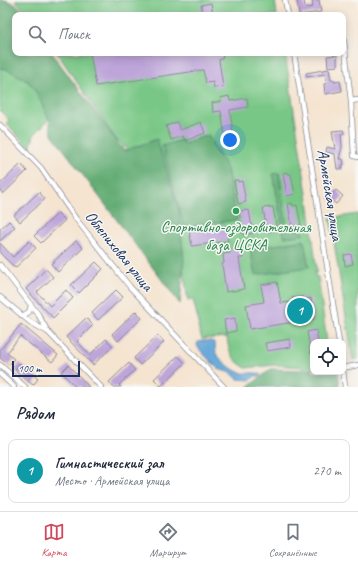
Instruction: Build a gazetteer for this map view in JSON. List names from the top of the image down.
{
  "streets": {
    "street": ["Армейская улица", "Облепиховая улица"]
  },
  "places": ["Спортивно-оздоровительная база ЦСКА"],
  "scale_bar": "100 m",
  "page": {
    "search": "Поиск",
    "pins": "1",
    "scale": "100 m",
    "heading": "Рядом",
    "list": [
      {
        "mark": "1",
        "name": "Гимнастический зал",
        "note": "Место · Армейская улица",
        "value": "270 m"
      }
    ],
    "nav": ["Карта", "Маршрут", "Сохранённые"]
  }
}
